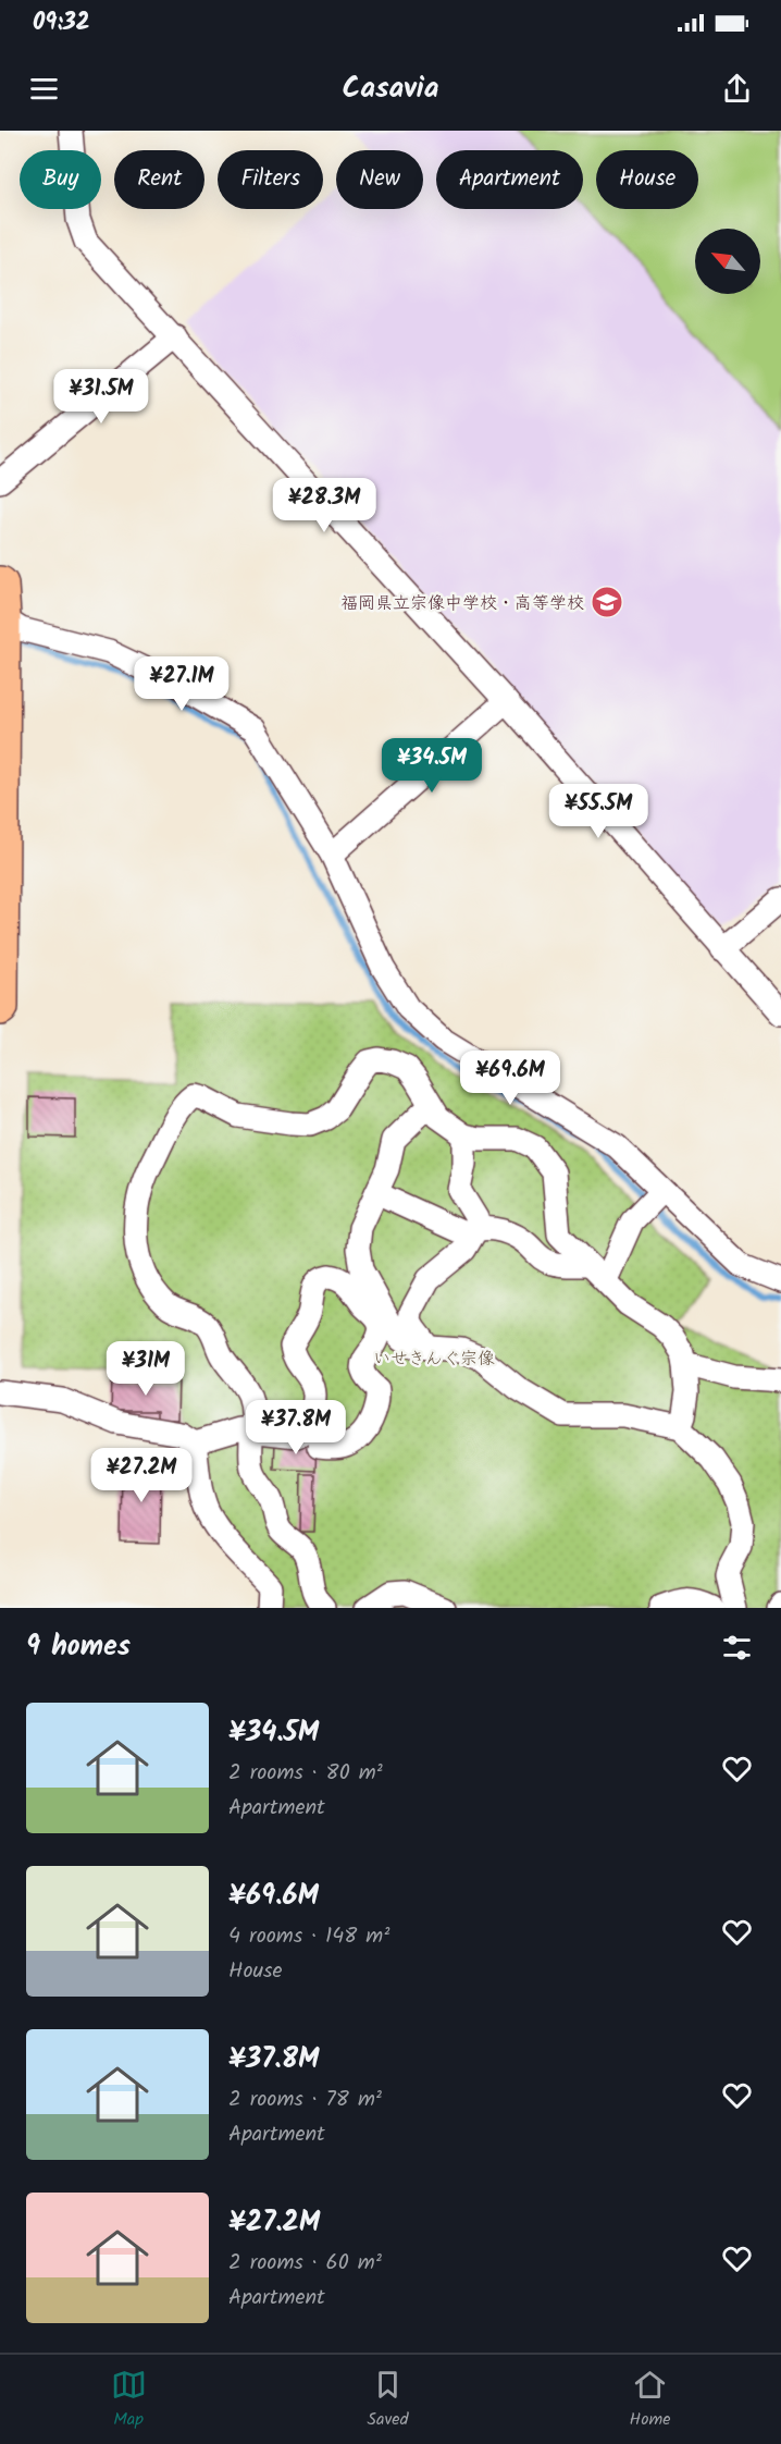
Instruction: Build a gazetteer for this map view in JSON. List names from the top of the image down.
{
  "parks": ["いせきんぐ宗像"],
  "places": {
    "school or university": ["福岡県立宗像中学校・高等学校"]
  },
  "north": "top left",
  "page": {
    "status": "09:32",
    "header": "Casavia",
    "chip": [
      "Buy",
      "Rent",
      "Filters",
      "New",
      "Apartment",
      "House"
    ],
    "price": [
      "¥31.5M",
      "¥28.3M",
      "¥27.1M",
      "¥34.5M",
      "¥55.5M",
      "¥69.6M",
      "¥31M",
      "¥37.8M",
      "¥27.2M"
    ],
    "heading": "9 homes",
    "list": [
      {
        "name": "¥34.5M",
        "note": "2 rooms · 80 m² · Apartment"
      },
      {
        "name": "¥69.6M",
        "note": "4 rooms · 148 m² · House"
      },
      {
        "name": "¥37.8M",
        "note": "2 rooms · 78 m² · Apartment"
      },
      {
        "name": "¥27.2M",
        "note": "2 rooms · 60 m² · Apartment"
      }
    ],
    "tabs": ["Map", "Saved", "Home"]
  }
}
